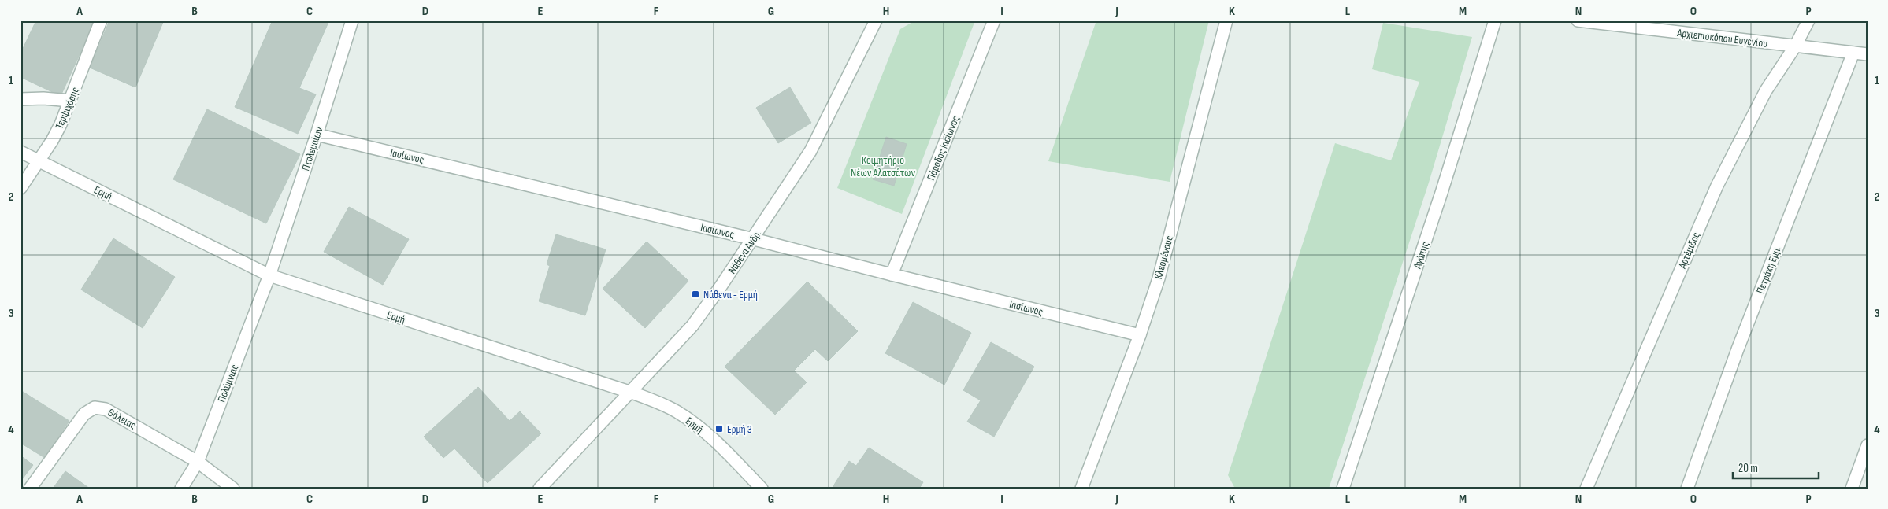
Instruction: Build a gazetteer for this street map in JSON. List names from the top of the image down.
{
  "streets": {
    "street": [
      "Αρχιεπισκόπου Ευγενίου",
      "Τερψιχόρης",
      "Πάροδος Ιασίωνος",
      "Πτολεμαίων",
      "Ιασίωνος",
      "Ερμή",
      "Αρτέμιδος",
      "Νάθενα Ανδρ.",
      "Αγάπης",
      "Κλεομένους",
      "Πετράκη Εμμ.",
      "Πολύμνιας",
      "Θάλειας"
    ]
  },
  "crossings": [
    ["Αρχιεπισκόπου Ευγενίου", "Αρτέμιδος"],
    ["Αρχιεπισκόπου Ευγενίου", "Πετράκη Εμμ."],
    ["Τερψιχόρης", "Ερμή"],
    ["Πάροδος Ιασίωνος", "Ιασίωνος"],
    ["Πτολεμαίων", "Ιασίωνος"],
    ["Πτολεμαίων", "Ερμή"],
    ["Πτολεμαίων", "Πολύμνιας"],
    ["Ιασίωνος", "Νάθενα Ανδρ."],
    ["Ιασίωνος", "Κλεομένους"],
    ["Ερμή", "Νάθενα Ανδρ."],
    ["Ερμή", "Πολύμνιας"],
    ["Πολύμνιας", "Θάλειας"]
  ],
  "parks": ["Κοιμητήριο Νέων Αλατσάτων"],
  "places": {
    "transit": ["Νάθενα - Ερμή", "Ερμή 3"]
  },
  "scale_bar": "20 m",
  "grid": {
    "columns": [
      "A",
      "B",
      "C",
      "D",
      "E",
      "F",
      "G",
      "H",
      "I",
      "J",
      "K",
      "L",
      "M",
      "N",
      "O",
      "P"
    ],
    "rows": [
      "1",
      "2",
      "3",
      "4"
    ]
  }
}
